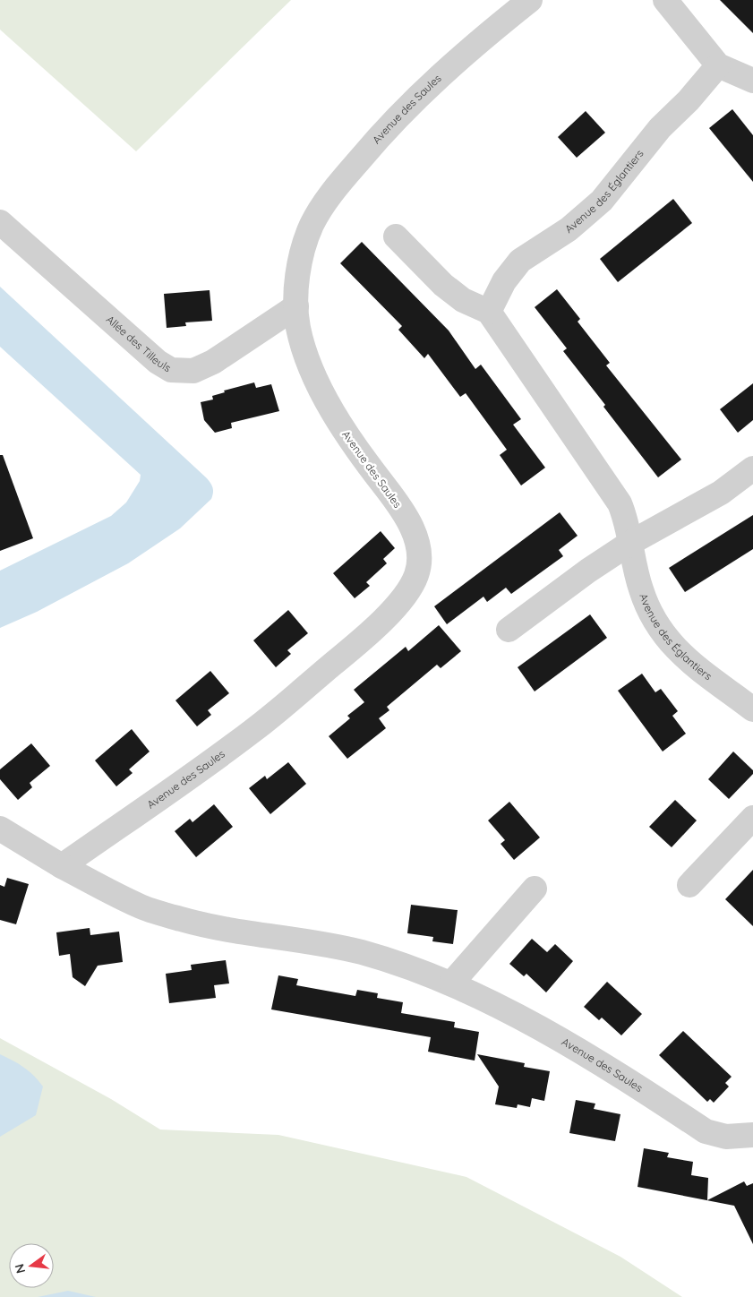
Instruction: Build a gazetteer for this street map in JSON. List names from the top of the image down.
{
  "streets": {
    "street": ["Avenue des Saules", "Avenue des Églantiers", "Allée des Tilleuls"]
  },
  "crossings": [
    ["Avenue des Saules", "Allée des Tilleuls"]
  ],
  "north": "left"
}
